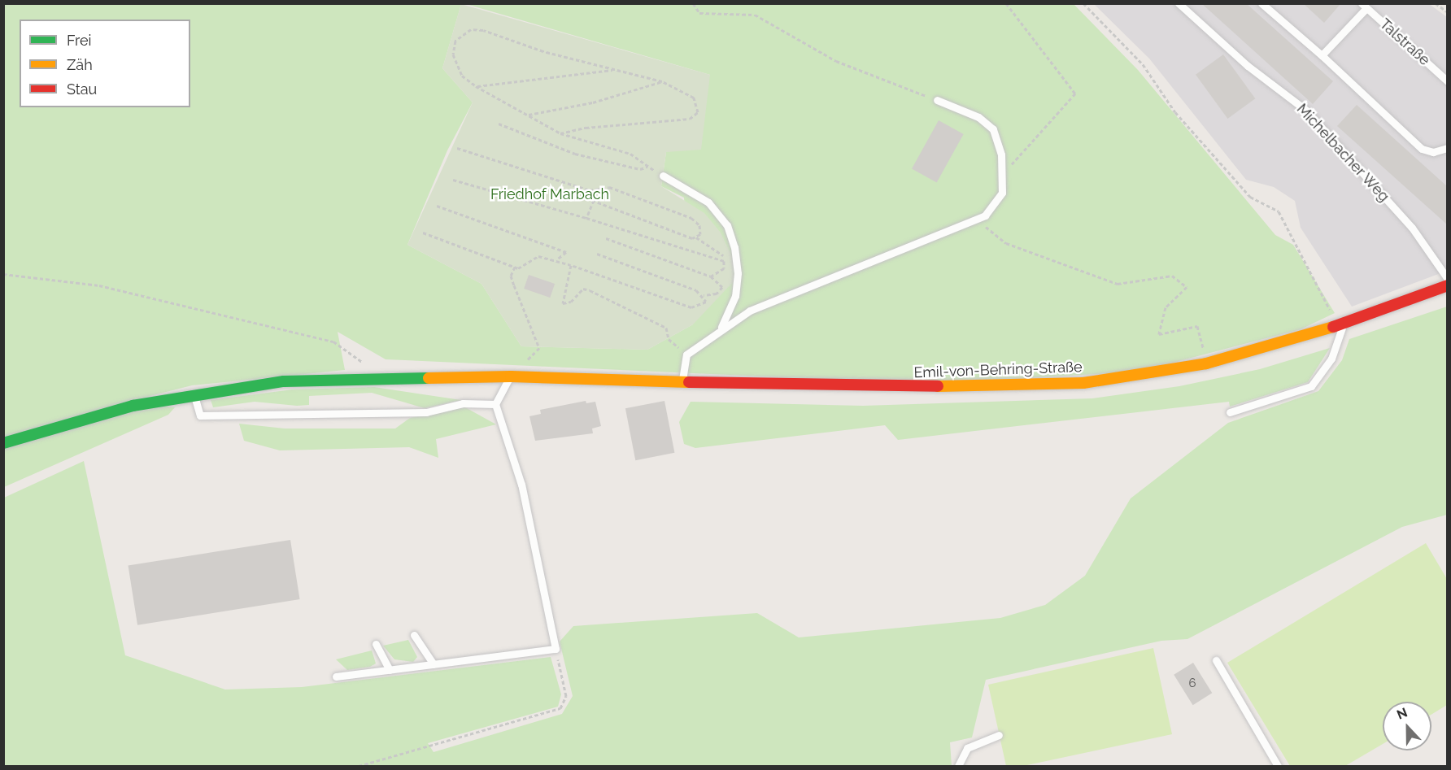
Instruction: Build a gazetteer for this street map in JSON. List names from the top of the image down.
{
  "streets": {
    "main road": ["Emil-von-Behring-Straße"],
    "lane": ["Talstraße", "Michelbacher Weg"]
  },
  "parks": ["Friedhof Marbach"],
  "house_numbers": ["6"],
  "legend": ["Frei", "Zäh", "Stau"],
  "north": "top"
}
